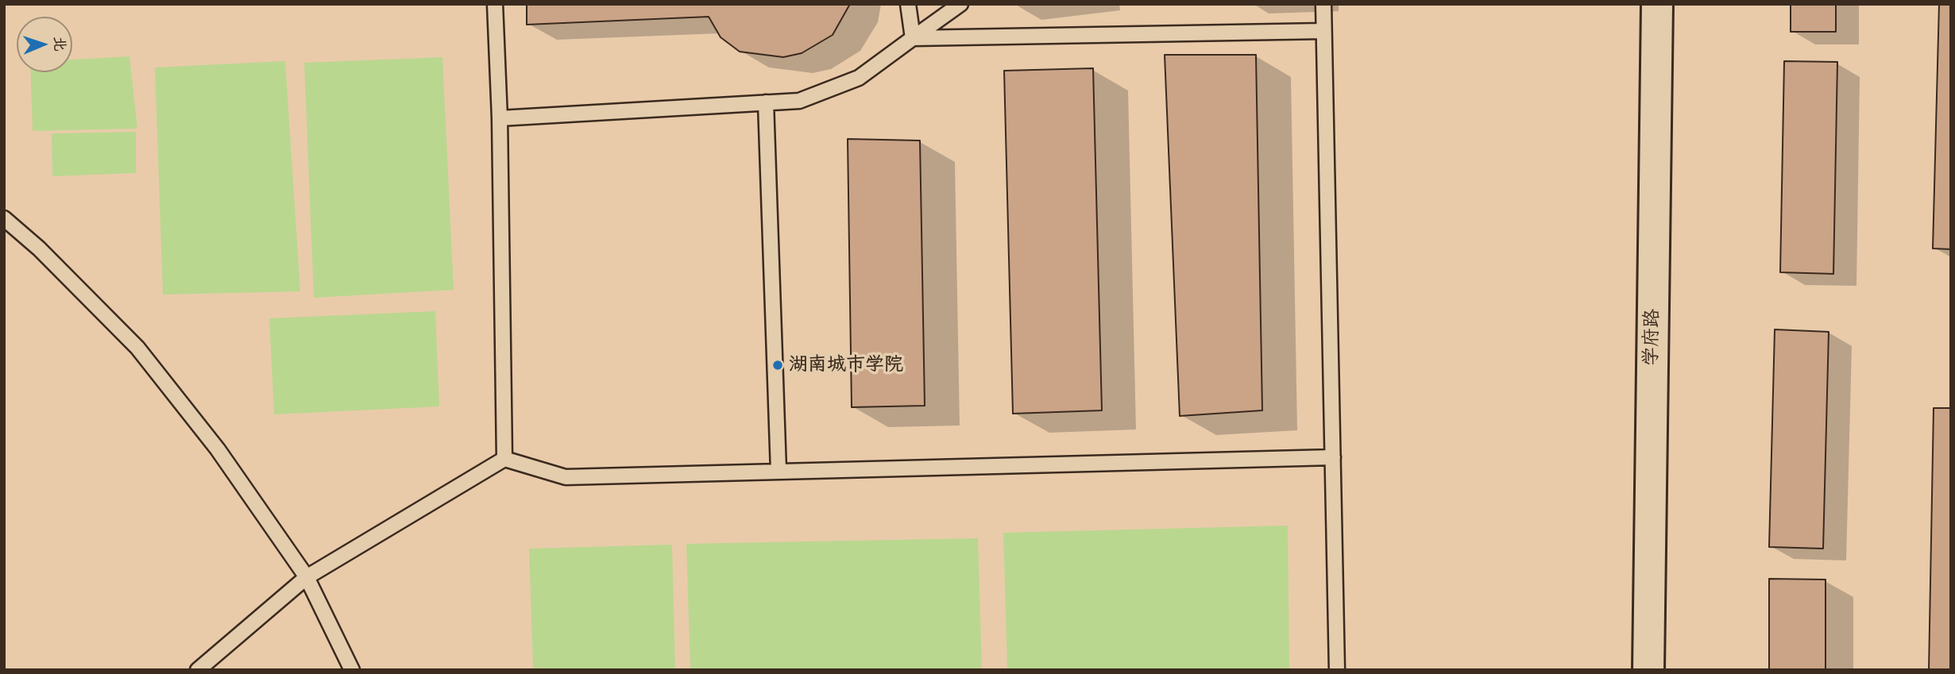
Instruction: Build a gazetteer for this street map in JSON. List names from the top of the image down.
{
  "streets": {
    "street": ["学府路"]
  },
  "places": ["湖南城市学院"],
  "north": "right"
}
